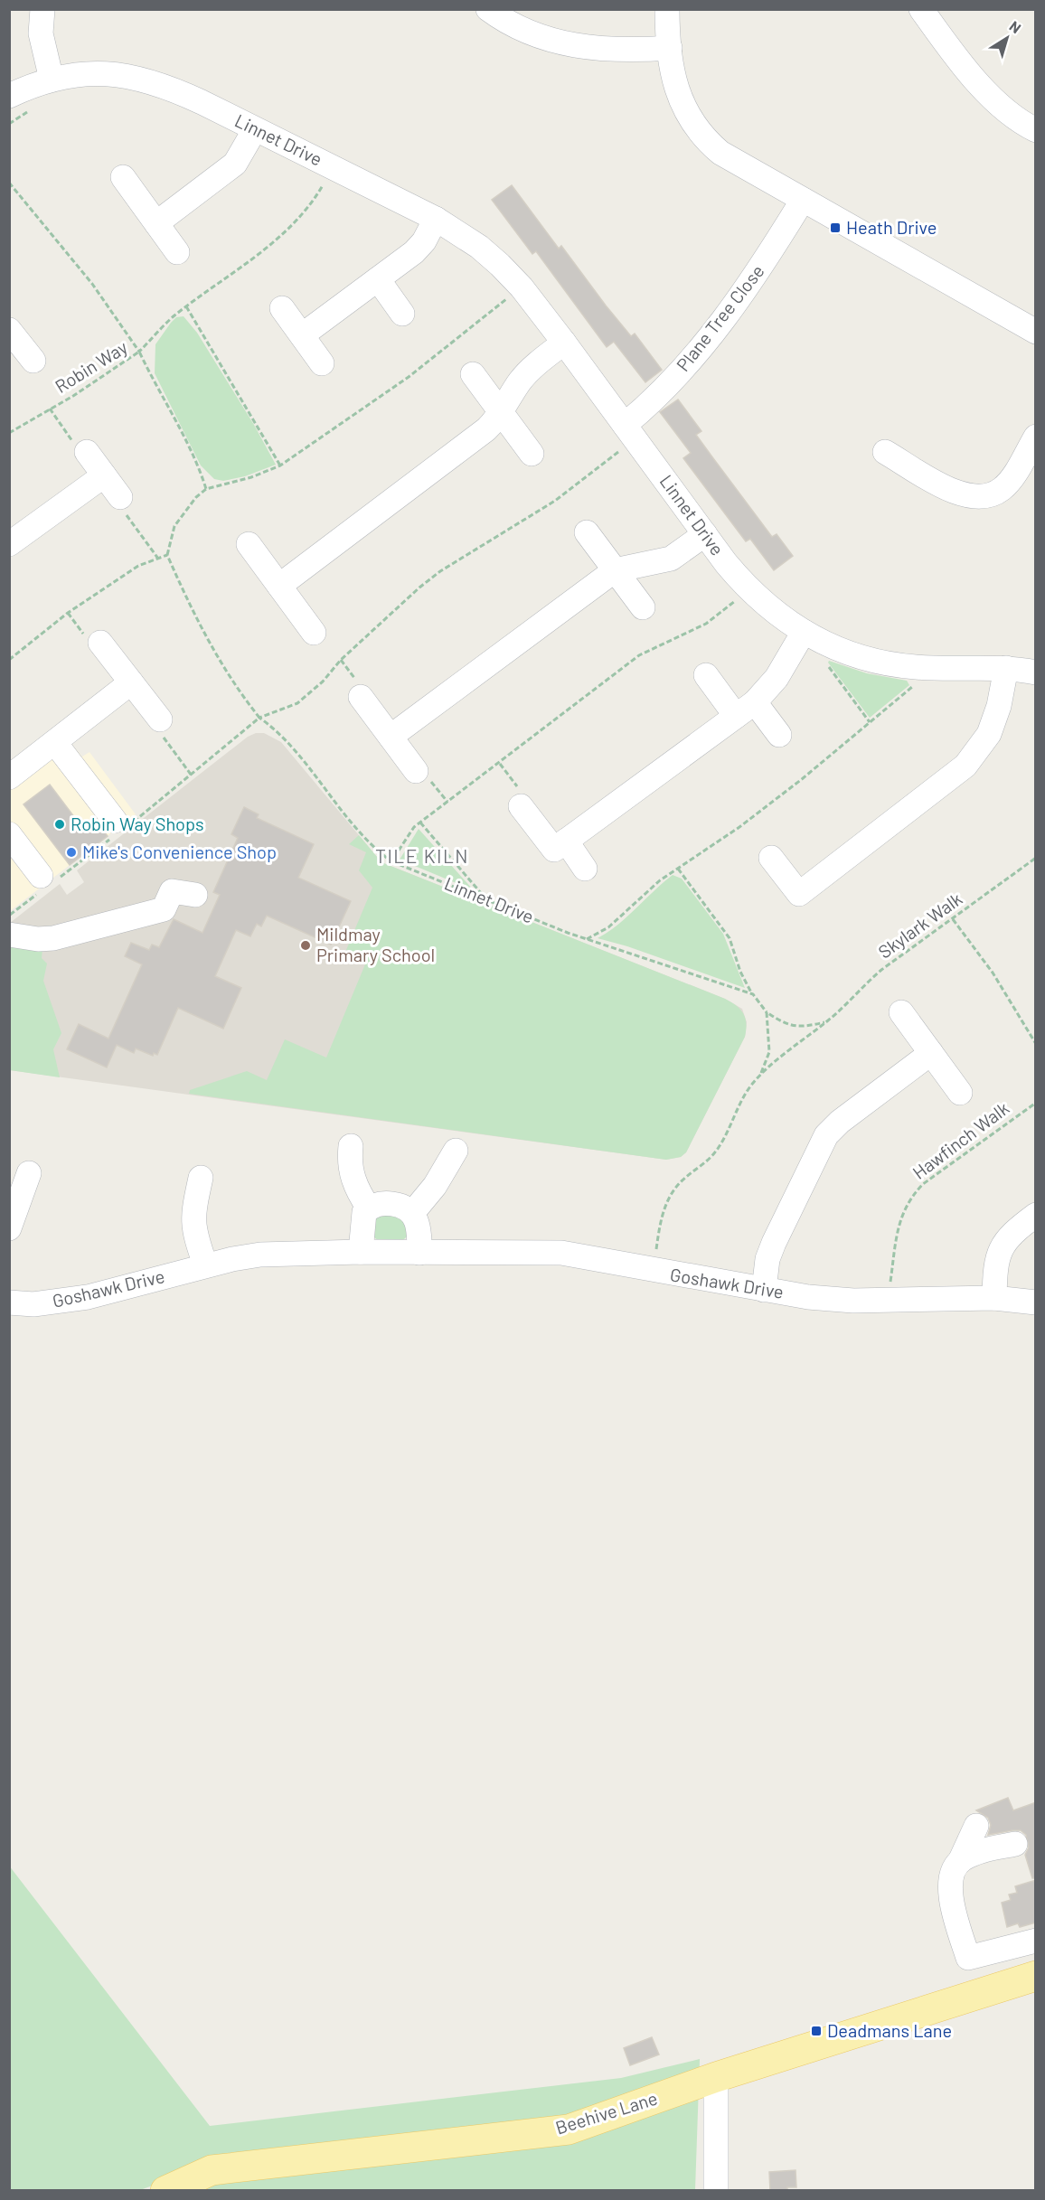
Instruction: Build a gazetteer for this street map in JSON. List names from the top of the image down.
{
  "streets": {
    "main road": ["Beehive Lane"],
    "street": ["Linnet Drive", "Plane Tree Close", "Goshawk Drive"],
    "path": ["Robin Way", "Skylark Walk", "Hawfinch Walk"]
  },
  "crossings": [
    ["Linnet Drive", "Plane Tree Close"],
    ["Skylark Walk", "Goshawk Drive"],
    ["Hawfinch Walk", "Goshawk Drive"]
  ],
  "districts": ["TILE KILN"],
  "places": {
    "transit": ["Heath Drive", "Deadmans Lane"],
    "other": ["Robin Way Shops", "Mike's Convenience Shop", "Mildmay Primary School"]
  },
  "north": "top right"
}
